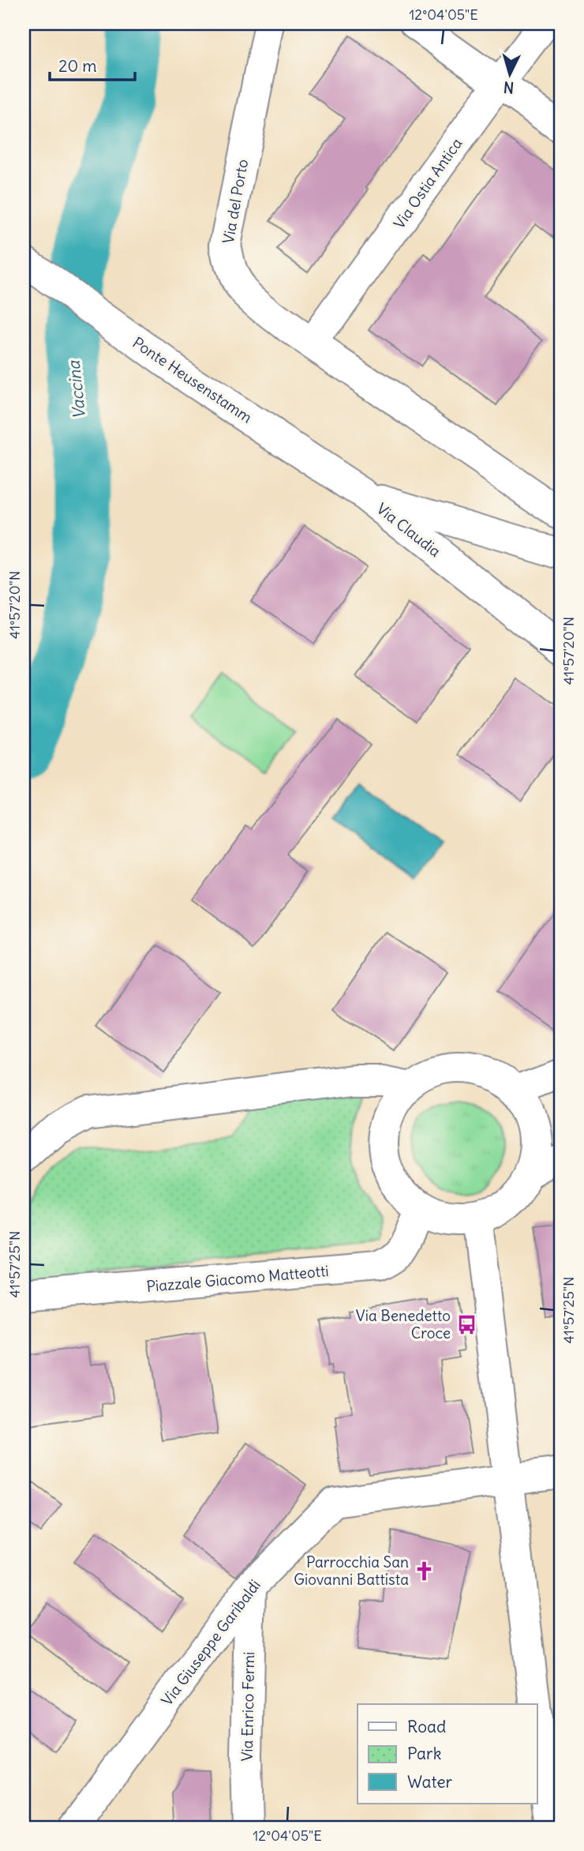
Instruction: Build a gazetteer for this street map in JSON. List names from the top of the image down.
{
  "streets": {
    "street": [
      "Via Ostia Antica",
      "Via del Porto",
      "Ponte Heusenstamm",
      "Via Claudia",
      "Piazzale Giacomo Matteotti",
      "Via Giuseppe Garibaldi",
      "Via Enrico Fermi"
    ]
  },
  "crossings": [
    ["Via Ostia Antica", "Via del Porto"],
    ["Ponte Heusenstamm", "Via Claudia"],
    ["Via Giuseppe Garibaldi", "Via Enrico Fermi"]
  ],
  "water": ["Vaccina"],
  "places": {
    "bus stop": ["Via Benedetto Croce"],
    "church": ["Parrocchia San Giovanni Battista"]
  },
  "legend": ["Road", "Park", "Water"],
  "scale_bar": "20 m",
  "north": "bottom",
  "coordinates": ["12°04'05\"E", "41°57'20\"N", "41°57'25\"N"]
}
